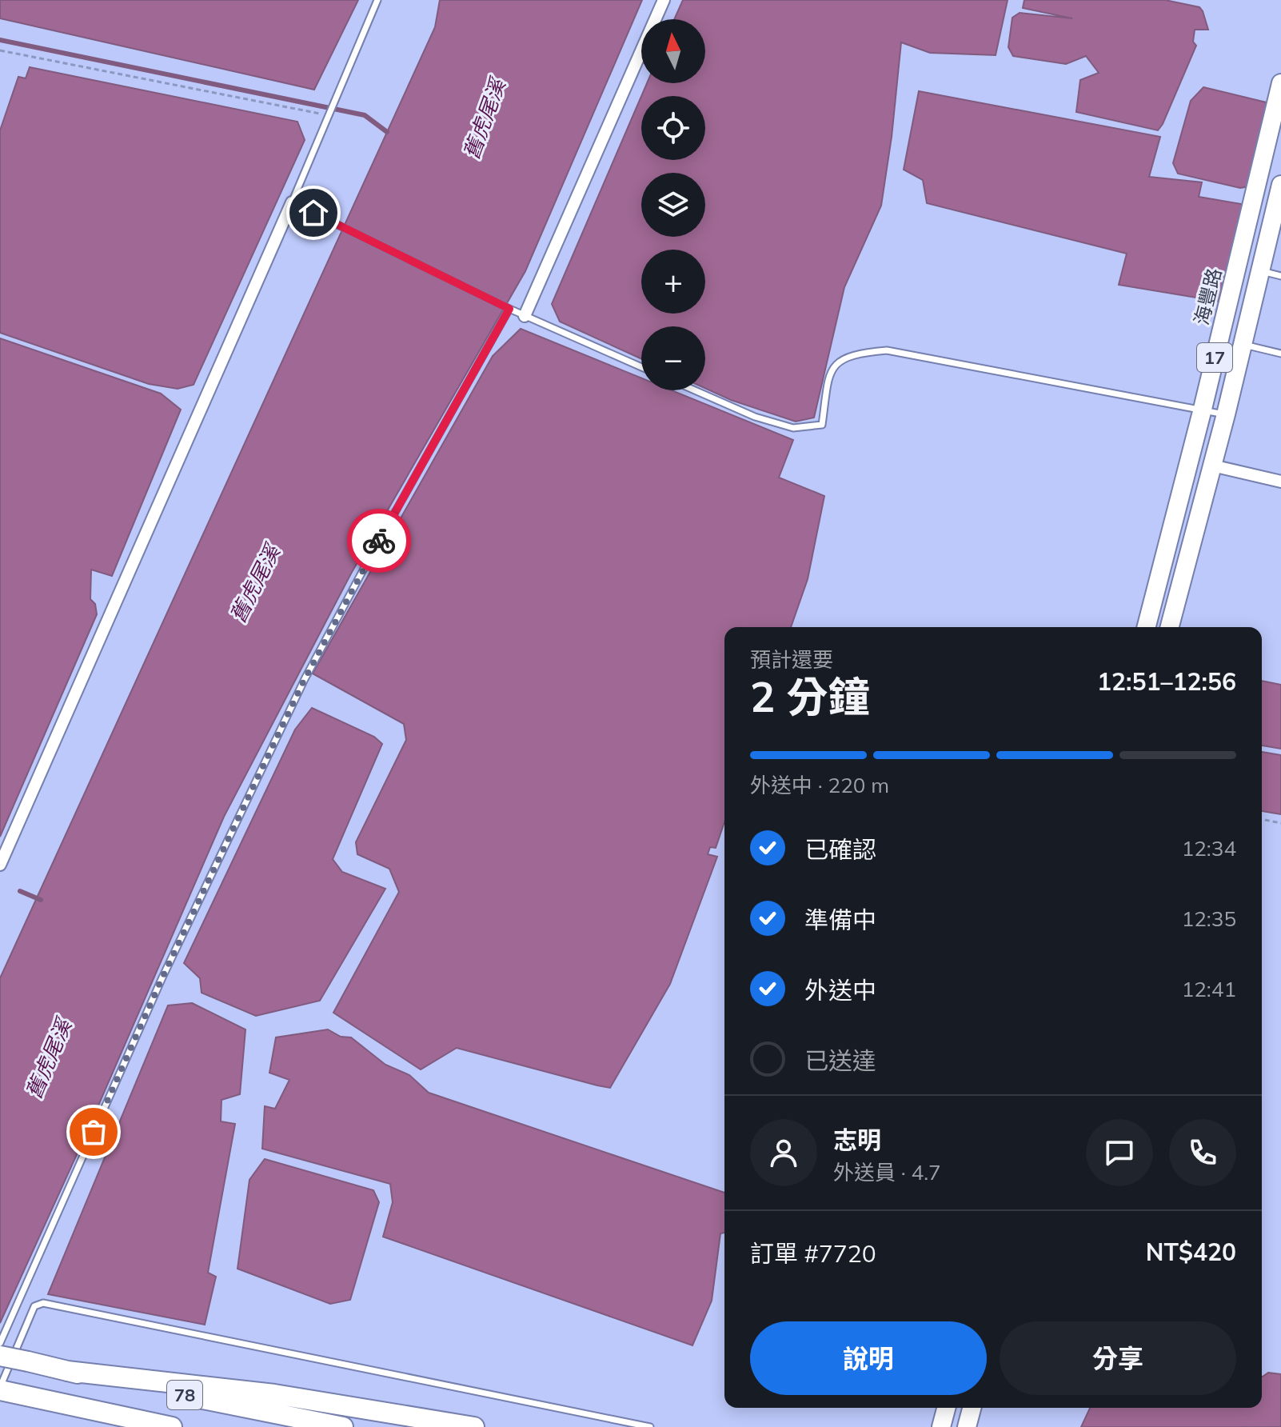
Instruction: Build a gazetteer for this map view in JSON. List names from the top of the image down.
{
  "streets": {
    "highway": ["78"],
    "main road": ["海豐路", "17"]
  },
  "water": ["舊虎尾溪"],
  "north": "top",
  "page": {
    "map_buttons": ["+", "−"],
    "heading": ["2 分鐘", "預計還要", "12:51–12:56"],
    "panel": [
      "志明",
      "外送員 · 4.7",
      "訂單 #7720",
      "NT$420"
    ],
    "bar": "外送中 · 220 m",
    "list": [
      ["已確認", "12:34"],
      ["準備中", "12:35"],
      ["外送中", "12:41"],
      "已送達"
    ],
    "buttons": ["說明", "分享"]
  }
}
